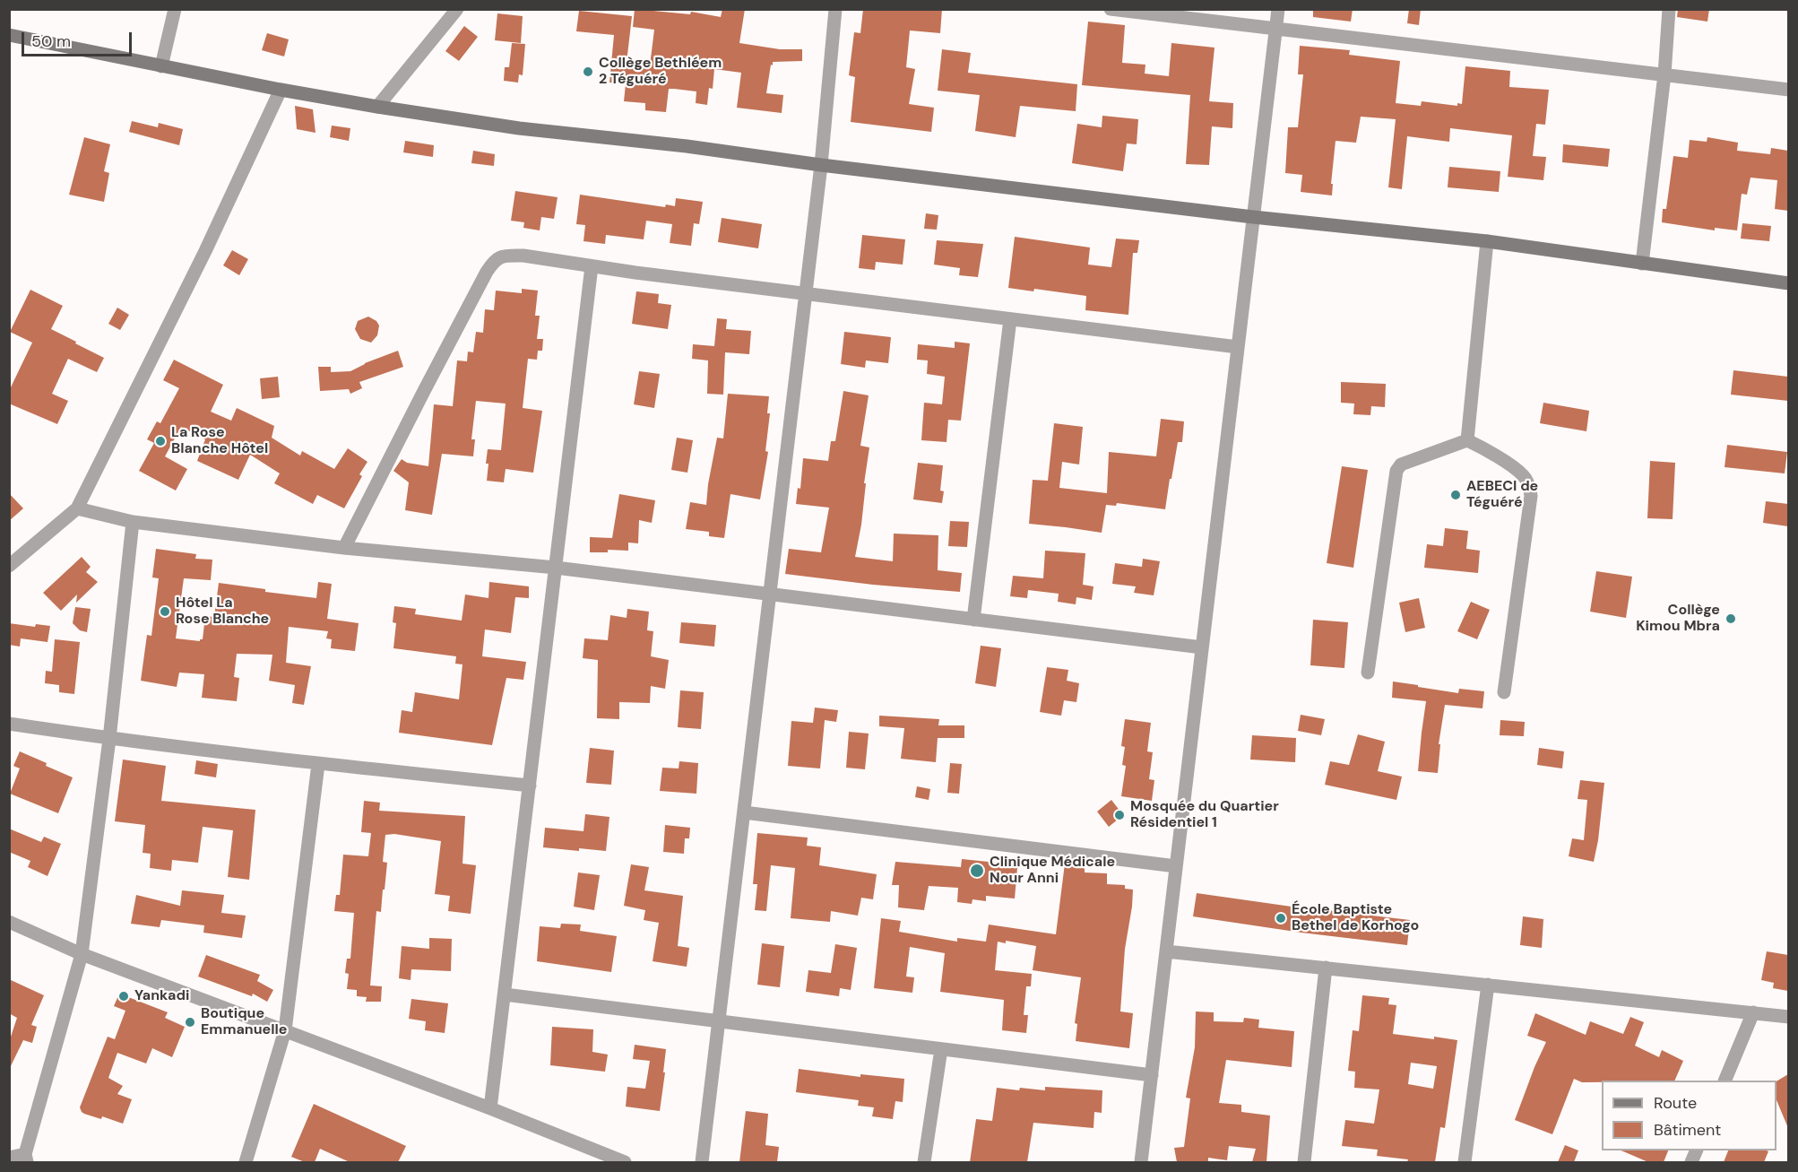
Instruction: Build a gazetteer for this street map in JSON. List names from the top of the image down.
{
  "places": [
    "Collège Bethléem 2 Téguéré",
    "La Rose Blanche Hôtel",
    "AEBECI de Téguéré",
    "Hôtel La Rose Blanche",
    "Collège Kimou Mbra",
    "Mosquée du Quartier Résidentiel 1",
    "Clinique Médicale Nour Anni",
    "École Baptiste Bethel de Korhogo",
    "Yankadi",
    "Boutique Emmanuelle"
  ],
  "legend": ["Route", "Bâtiment"],
  "scale_bar": "50 m"
}
